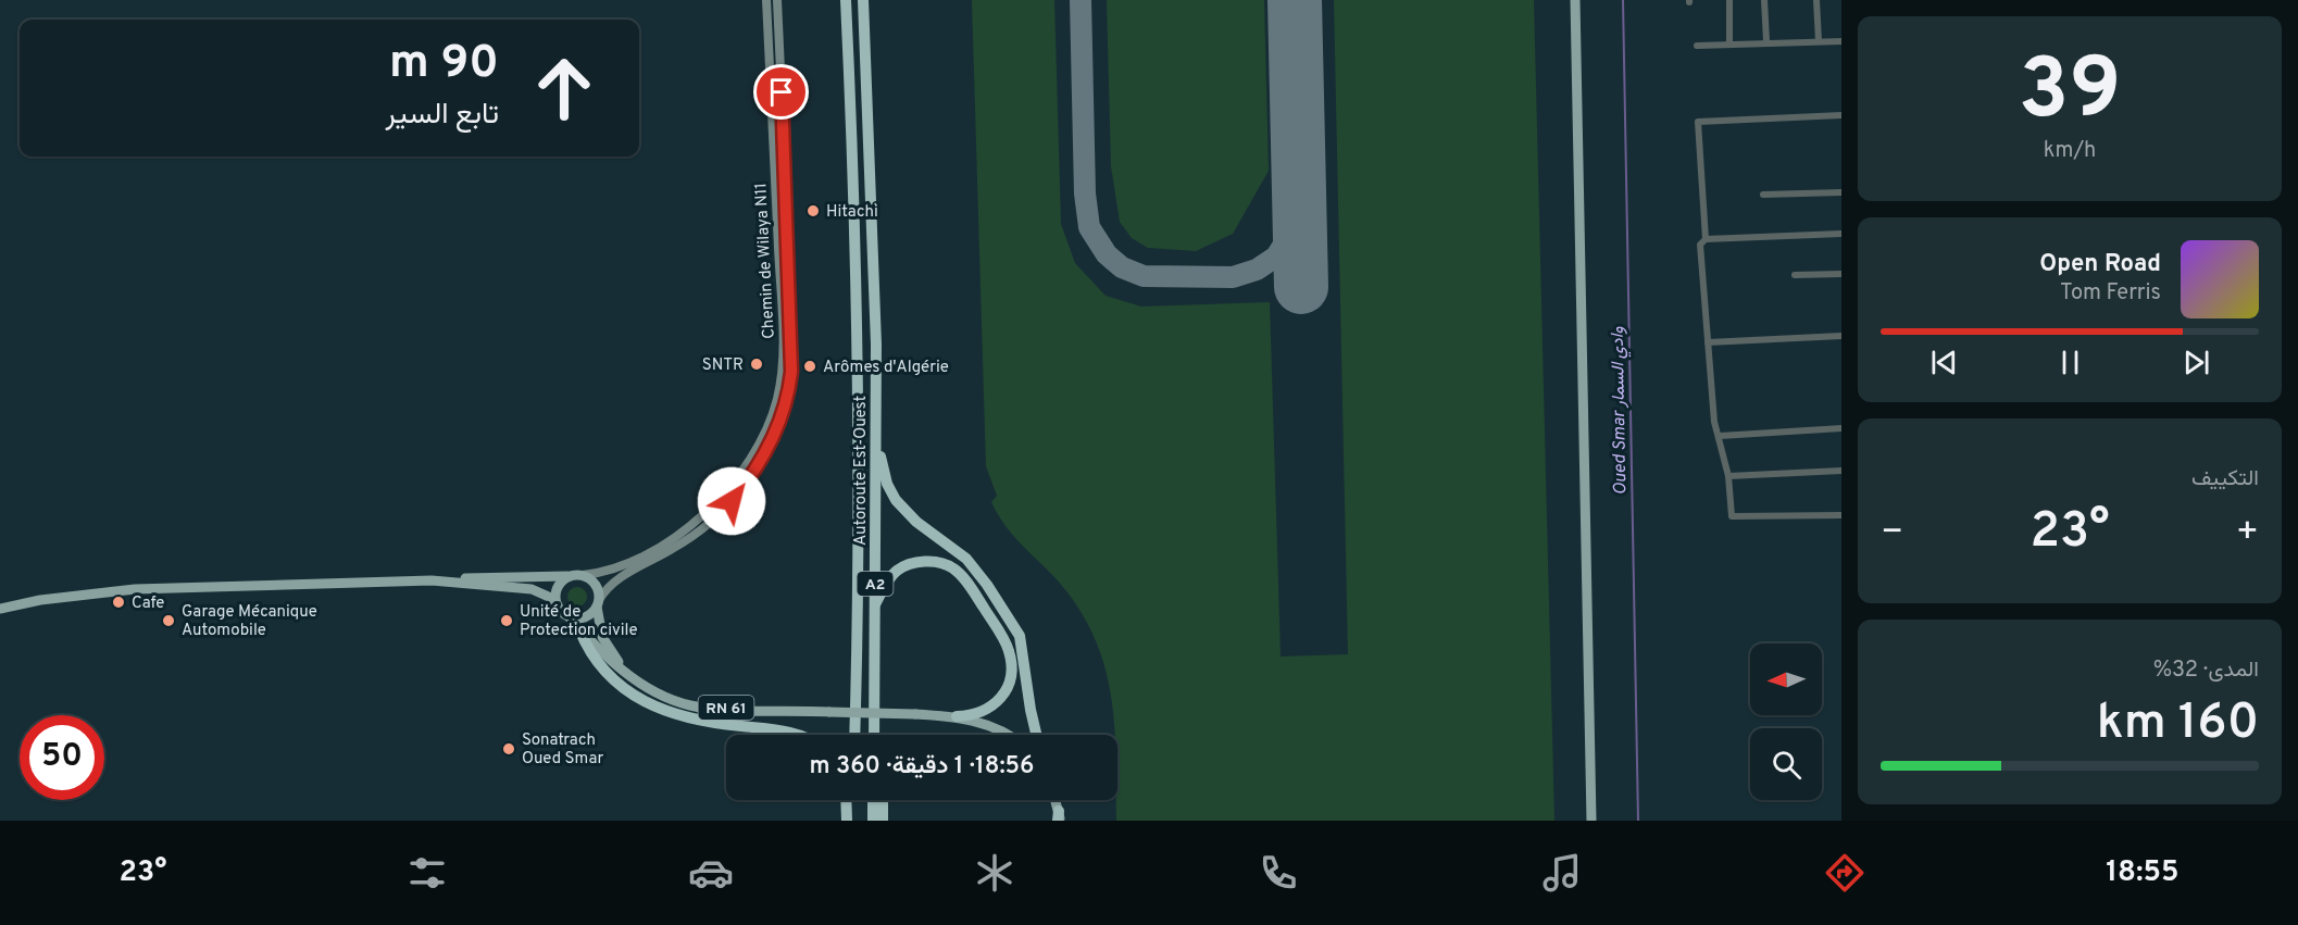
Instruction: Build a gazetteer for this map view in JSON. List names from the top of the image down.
{
  "streets": {
    "highway": ["Autoroute Est-Ouest", "A2"],
    "main road": ["Chemin de Wilaya N11", "RN 61"]
  },
  "crossings": [
    ["Chemin de Wilaya N11", "RN 61"]
  ],
  "water": ["Oued Smar وادي السمار"],
  "places": [
    "Hitachi",
    "SNTR",
    "Arômes d'Algérie",
    "Cafe",
    "Garage Mécanique Automobile",
    "Unité de Protection civile",
    "Sonatrach Oued Smar"
  ],
  "north": "left",
  "page": {
    "tile": [
      ["39", "km/h"],
      "التكييف",
      ["المدى · 32%", "160 km"]
    ],
    "turn": ["90 m", "تابع السير"],
    "song": ["Open Road", "Tom Ferris"],
    "heat": ["−", "23°", "+"],
    "limit": "50",
    "trip": "18:56 · 1 دقيقة · 360 m",
    "tabs": ["18:55", "23°"]
  }
}
